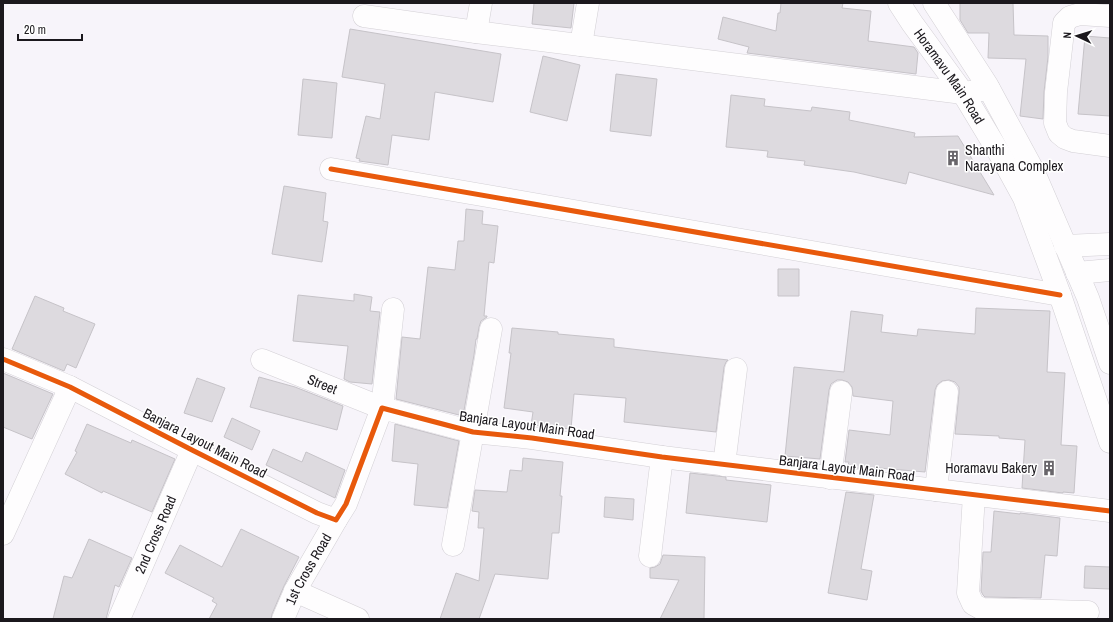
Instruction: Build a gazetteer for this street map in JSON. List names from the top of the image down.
{
  "streets": {
    "street": [
      "Horamavu Main Road",
      "Street",
      "Banjara Layout Main Road",
      "2nd Cross Road",
      "1st Cross Road"
    ]
  },
  "crossings": [
    ["Street", "Banjara Layout Main Road"],
    ["Banjara Layout Main Road", "2nd Cross Road"],
    ["Banjara Layout Main Road", "1st Cross Road"]
  ],
  "places": {
    "building": ["Shanthi Narayana Complex", "Horamavu Bakery"]
  },
  "scale_bar": "20 m",
  "north": "left"
}
